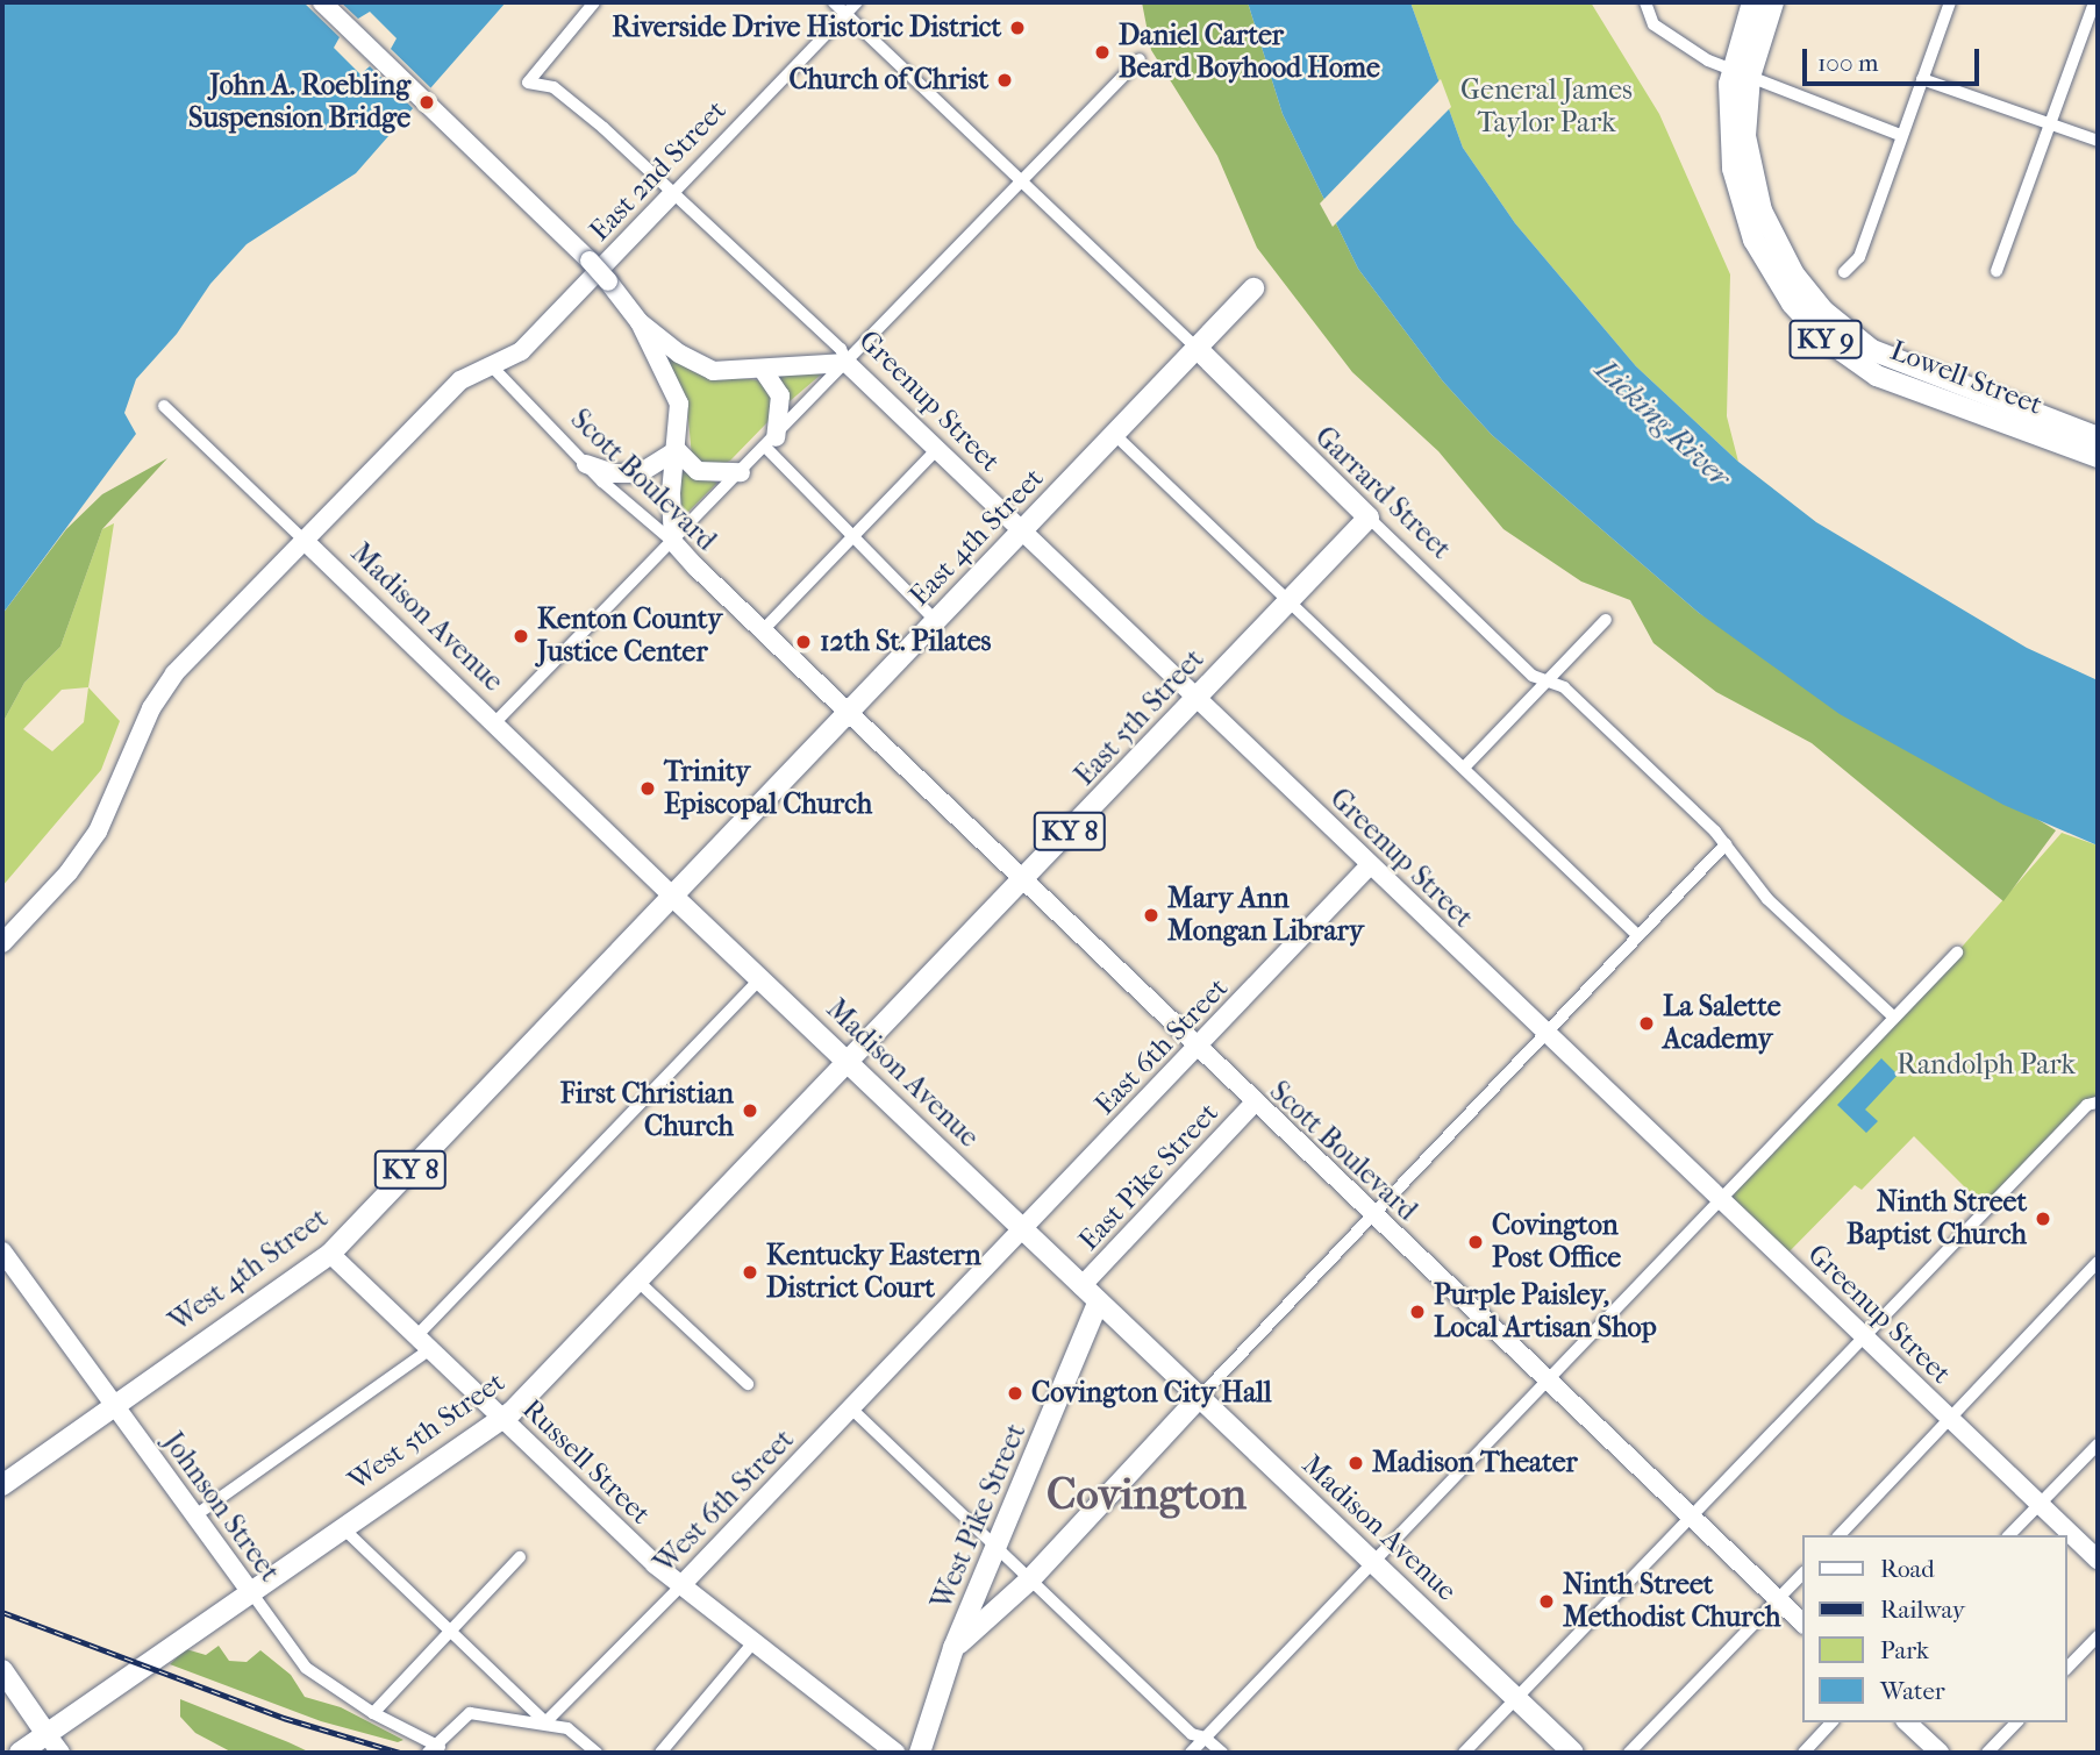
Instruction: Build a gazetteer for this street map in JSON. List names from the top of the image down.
{
  "streets": {
    "main road": [
      "East 2nd Street",
      "KY 9",
      "Lowell Street",
      "Greenup Street",
      "Scott Boulevard",
      "Garrard Street",
      "East 4th Street",
      "Madison Avenue",
      "East 5th Street",
      "KY 8",
      "East 6th Street",
      "East Pike Street",
      "West 4th Street",
      "West 5th Street",
      "Russell Street",
      "West 6th Street",
      "Johnson Street",
      "West Pike Street"
    ]
  },
  "crossings": [
    ["East 2nd Street", "Greenup Street"],
    ["East 2nd Street", "Scott Boulevard"],
    ["East 2nd Street", "Garrard Street"],
    ["East 2nd Street", "Madison Avenue"],
    ["KY 9", "Lowell Street"],
    ["Greenup Street", "East 4th Street"],
    ["Greenup Street", "East 5th Street"],
    ["Greenup Street", "East 6th Street"],
    ["Scott Boulevard", "East 4th Street"],
    ["Scott Boulevard", "East 5th Street"],
    ["Scott Boulevard", "East 6th Street"],
    ["Scott Boulevard", "East Pike Street"],
    ["Garrard Street", "East 4th Street"],
    ["Garrard Street", "East 5th Street"],
    ["East 4th Street", "Madison Avenue"],
    ["East 4th Street", "West 4th Street"],
    ["Madison Avenue", "East 5th Street"],
    ["Madison Avenue", "East 6th Street"],
    ["Madison Avenue", "East Pike Street"],
    ["Madison Avenue", "West 4th Street"],
    ["Madison Avenue", "West 5th Street"],
    ["Madison Avenue", "West 6th Street"],
    ["Madison Avenue", "West Pike Street"],
    ["East 5th Street", "West 5th Street"],
    ["East 6th Street", "West 6th Street"],
    ["West 4th Street", "Russell Street"],
    ["West 4th Street", "Johnson Street"],
    ["West 5th Street", "Russell Street"],
    ["West 5th Street", "Johnson Street"],
    ["Russell Street", "West 6th Street"]
  ],
  "districts": ["Covington"],
  "water": ["Licking River"],
  "parks": ["General James Taylor Park", "Randolph Park"],
  "places": [
    "Riverside Drive Historic District",
    "Daniel Carter Beard Boyhood Home",
    "Church of Christ",
    "John A. Roebling Suspension Bridge",
    "Kenton County Justice Center",
    "12th St. Pilates",
    "Trinity Episcopal Church",
    "Mary Ann Mongan Library",
    "La Salette Academy",
    "First Christian Church",
    "Ninth Street Baptist Church",
    "Covington Post Office",
    "Kentucky Eastern District Court",
    "Purple Paisley, Local Artisan Shop",
    "Covington City Hall",
    "Madison Theater",
    "Ninth Street Methodist Church"
  ],
  "legend": [
    "Road",
    "Railway",
    "Park",
    "Water"
  ],
  "scale_bar": "100 m"
}
